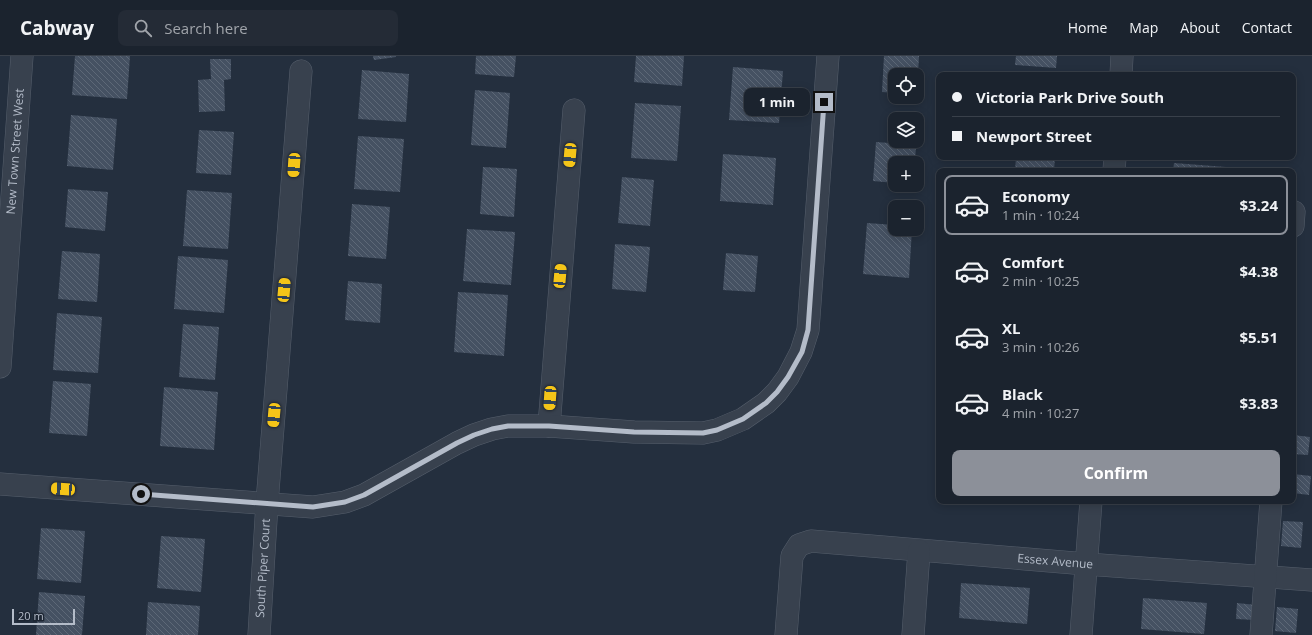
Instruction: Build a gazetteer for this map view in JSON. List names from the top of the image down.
{
  "streets": {
    "street": ["New Town Street West", "Essex Avenue", "South Piper Court"]
  },
  "scale_bar": "20 m",
  "page": {
    "header": "Cabway",
    "search": "Search here",
    "nav": [
      "Home",
      "Map",
      "About",
      "Contact"
    ],
    "map_buttons": ["+", "−"],
    "banner": ["Victoria Park Drive South", "Newport Street"],
    "bubble": "1 min",
    "list": [
      {
        "name": "Economy",
        "note": "1 min · 10:24",
        "value": "$3.24"
      },
      {
        "name": "Comfort",
        "note": "2 min · 10:25",
        "value": "$4.38"
      },
      {
        "name": "XL",
        "note": "3 min · 10:26",
        "value": "$5.51"
      },
      {
        "name": "Black",
        "note": "4 min · 10:27",
        "value": "$3.83"
      }
    ],
    "buttons": "Confirm",
    "scale": "20 m"
  }
}
